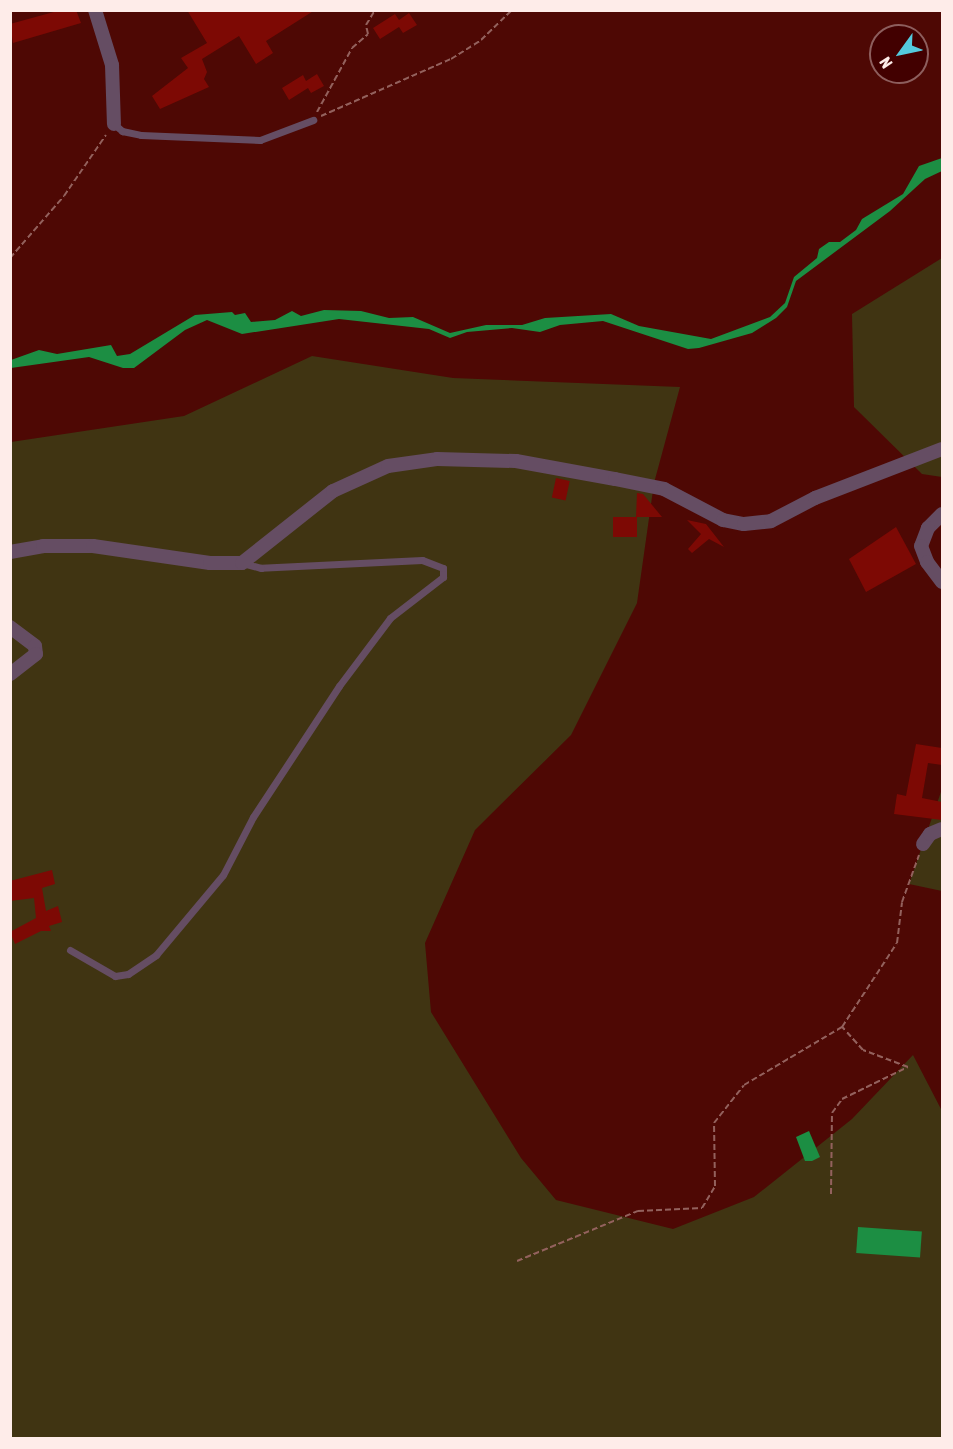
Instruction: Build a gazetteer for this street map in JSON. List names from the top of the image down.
{
  "north": "bottom left"
}
